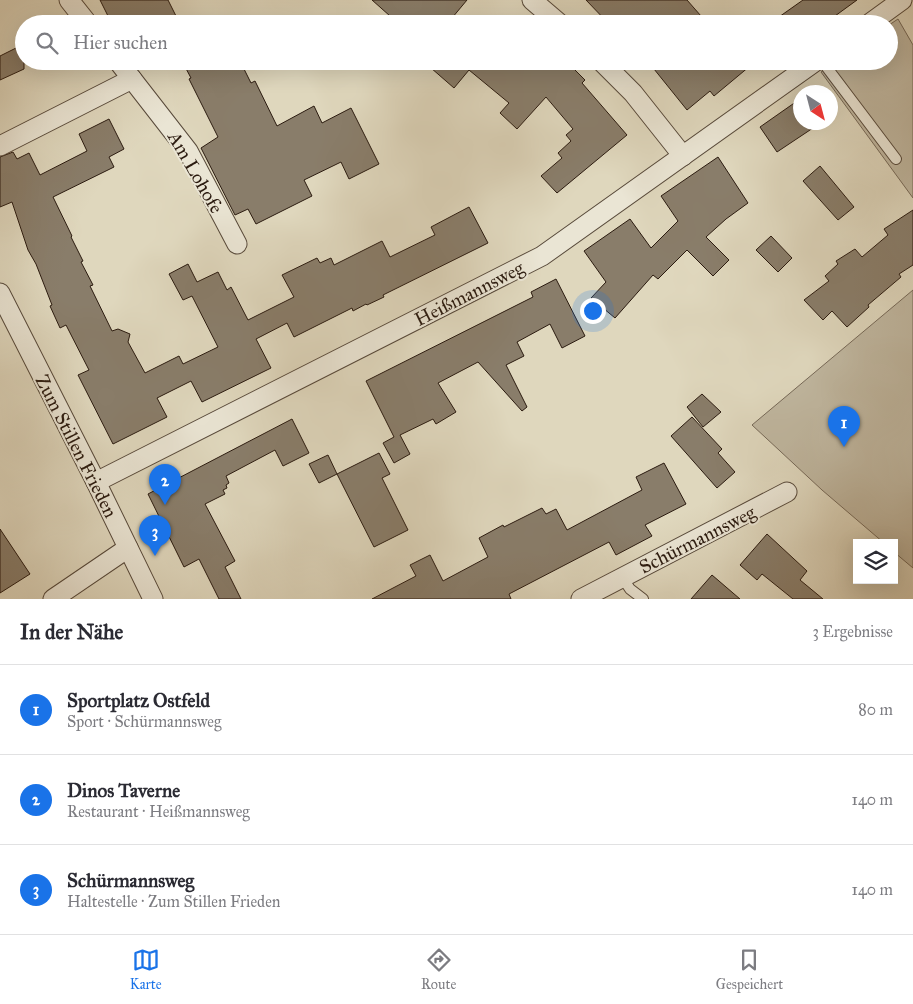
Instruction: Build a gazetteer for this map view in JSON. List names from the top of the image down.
{
  "streets": {
    "street": [
      "Am Lohofe",
      "Heißmannsweg",
      "Zum Stillen Frieden",
      "Schürmannsweg"
    ]
  },
  "crossings": [
    ["Heißmannsweg", "Zum Stillen Frieden"]
  ],
  "north": "bottom right",
  "page": {
    "search": "Hier suchen",
    "pins": ["1", "2", "3"],
    "heading": ["In der Nähe", "3 Ergebnisse"],
    "list": [
      {
        "mark": "1",
        "name": "Sportplatz Ostfeld",
        "note": "Sport · Schürmannsweg",
        "value": "80 m"
      },
      {
        "mark": "2",
        "name": "Dinos Taverne",
        "note": "Restaurant · Heißmannsweg",
        "value": "140 m"
      },
      {
        "mark": "3",
        "name": "Schürmannsweg",
        "note": "Haltestelle · Zum Stillen Frieden",
        "value": "140 m"
      }
    ],
    "nav": ["Karte", "Route", "Gespeichert"]
  }
}
